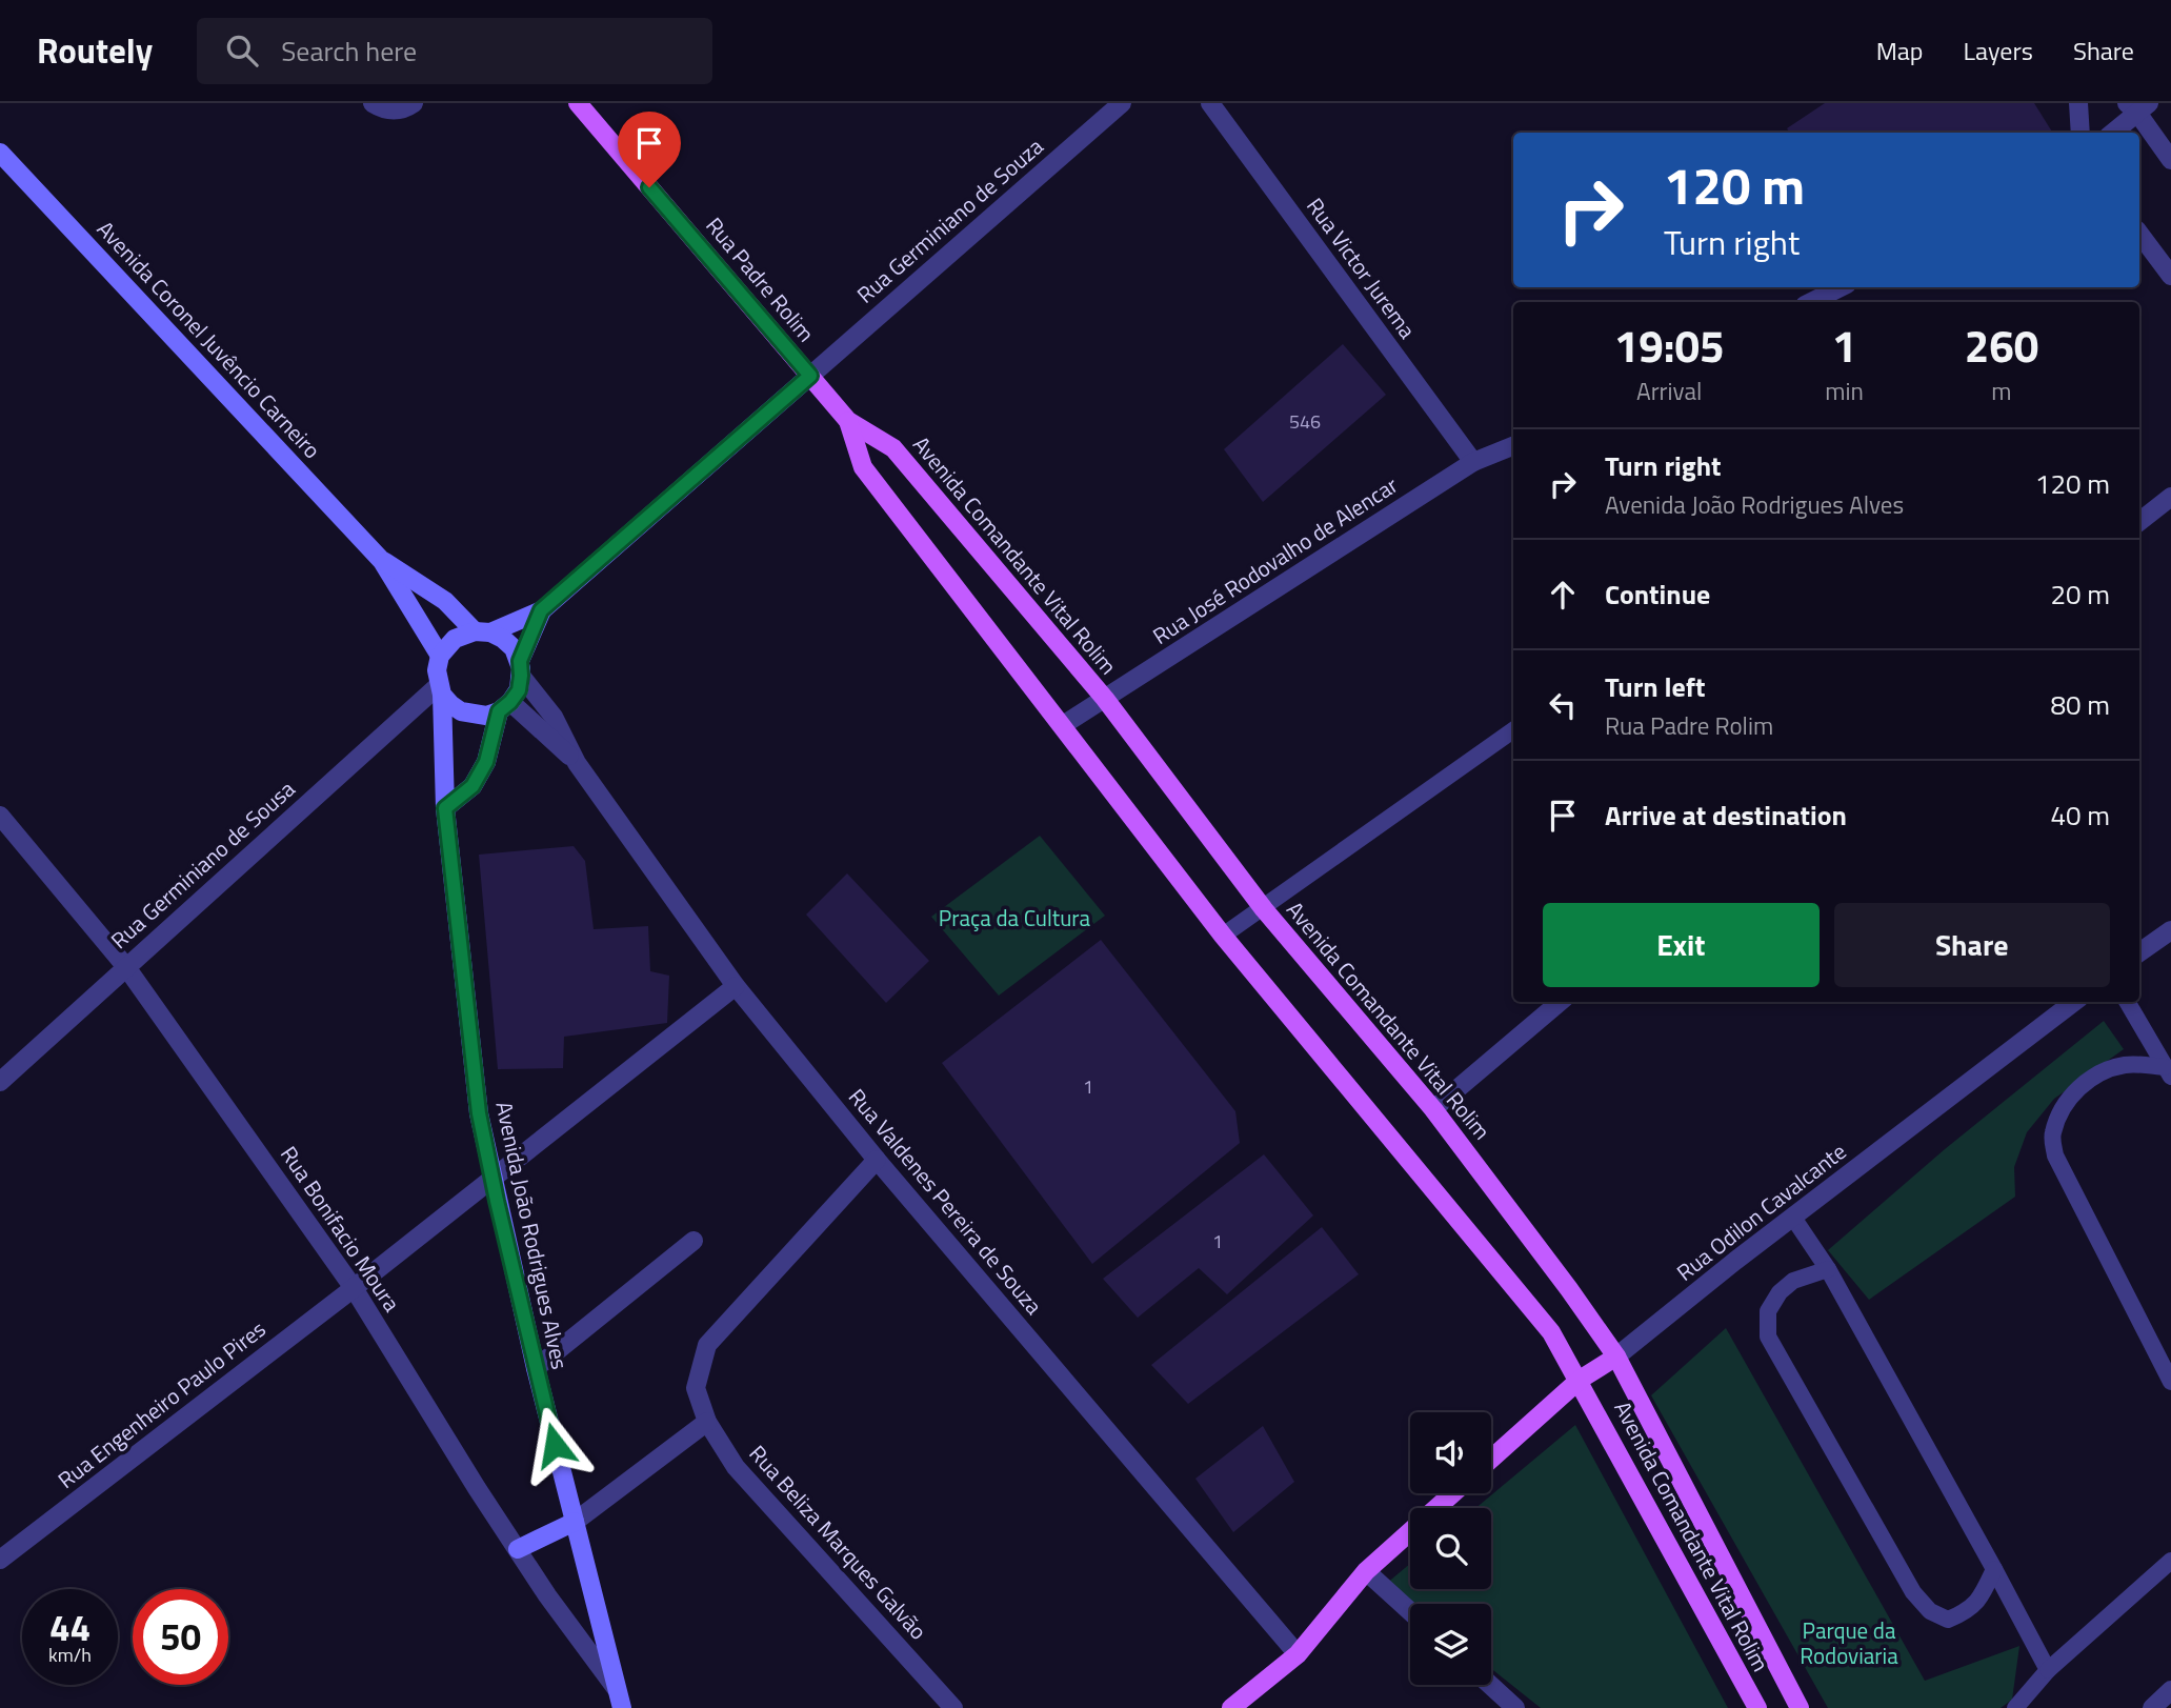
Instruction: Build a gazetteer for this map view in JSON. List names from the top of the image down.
{
  "streets": {
    "main road": [
      "Rua Padre Rolim",
      "Avenida Coronel Juvêncio Carneiro",
      "Avenida Comandante Vital Rolim",
      "Rua Odilon Cavalcante",
      "Avenida João Rodrigues Alves"
    ],
    "street": [
      "Rua Germiniano de Souza",
      "Rua Victor Jurema",
      "Rua José Rodovalho de Alencar",
      "Rua Germiniano de Sousa",
      "Rua Valdenes Pereira de Souza",
      "Rua Bonifacio Moura",
      "Rua Engenheiro Paulo Pires",
      "Rua Beliza Marques Galvão"
    ]
  },
  "crossings": [
    ["Rua Germiniano de Souza", "Rua Padre Rolim"],
    ["Rua Victor Jurema", "Rua José Rodovalho de Alencar"],
    ["Rua Padre Rolim", "Avenida Comandante Vital Rolim"],
    ["Avenida Coronel Juvêncio Carneiro", "Rua Germiniano de Sousa"],
    ["Avenida Coronel Juvêncio Carneiro", "Rua Valdenes Pereira de Souza"],
    ["Avenida Coronel Juvêncio Carneiro", "Avenida João Rodrigues Alves"],
    ["Avenida Comandante Vital Rolim", "Rua José Rodovalho de Alencar"],
    ["Avenida Comandante Vital Rolim", "Rua Odilon Cavalcante"],
    ["Rua Germiniano de Sousa", "Rua Valdenes Pereira de Souza"],
    ["Rua Germiniano de Sousa", "Rua Bonifacio Moura"],
    ["Rua Germiniano de Sousa", "Avenida João Rodrigues Alves"],
    ["Rua Valdenes Pereira de Souza", "Avenida João Rodrigues Alves"],
    ["Rua Valdenes Pereira de Souza", "Rua Engenheiro Paulo Pires"],
    ["Rua Valdenes Pereira de Souza", "Rua Beliza Marques Galvão"],
    ["Rua Bonifacio Moura", "Avenida João Rodrigues Alves"],
    ["Rua Bonifacio Moura", "Rua Engenheiro Paulo Pires"],
    ["Avenida João Rodrigues Alves", "Rua Engenheiro Paulo Pires"]
  ],
  "parks": ["Praça da Cultura", "Parque da Rodoviaria"],
  "house_numbers": ["546", "1", "1"],
  "page": {
    "header": "Routely",
    "search": "Search here",
    "nav": ["Map", "Layers", "Share"],
    "turn": ["120 m", "Turn right"],
    "eta": [
      "19:05",
      "Arrival",
      "1",
      "min",
      "260",
      "m"
    ],
    "list": [
      {
        "name": "Turn right",
        "note": "Avenida João Rodrigues Alves",
        "value": "120 m"
      },
      {
        "name": "Continue",
        "value": "20 m"
      },
      {
        "name": "Turn left",
        "note": "Rua Padre Rolim",
        "value": "80 m"
      },
      {
        "name": "Arrive at destination",
        "value": "40 m"
      }
    ],
    "buttons": ["Exit", "Share"],
    "speed": "44 km/h",
    "limit": "50"
  }
}
